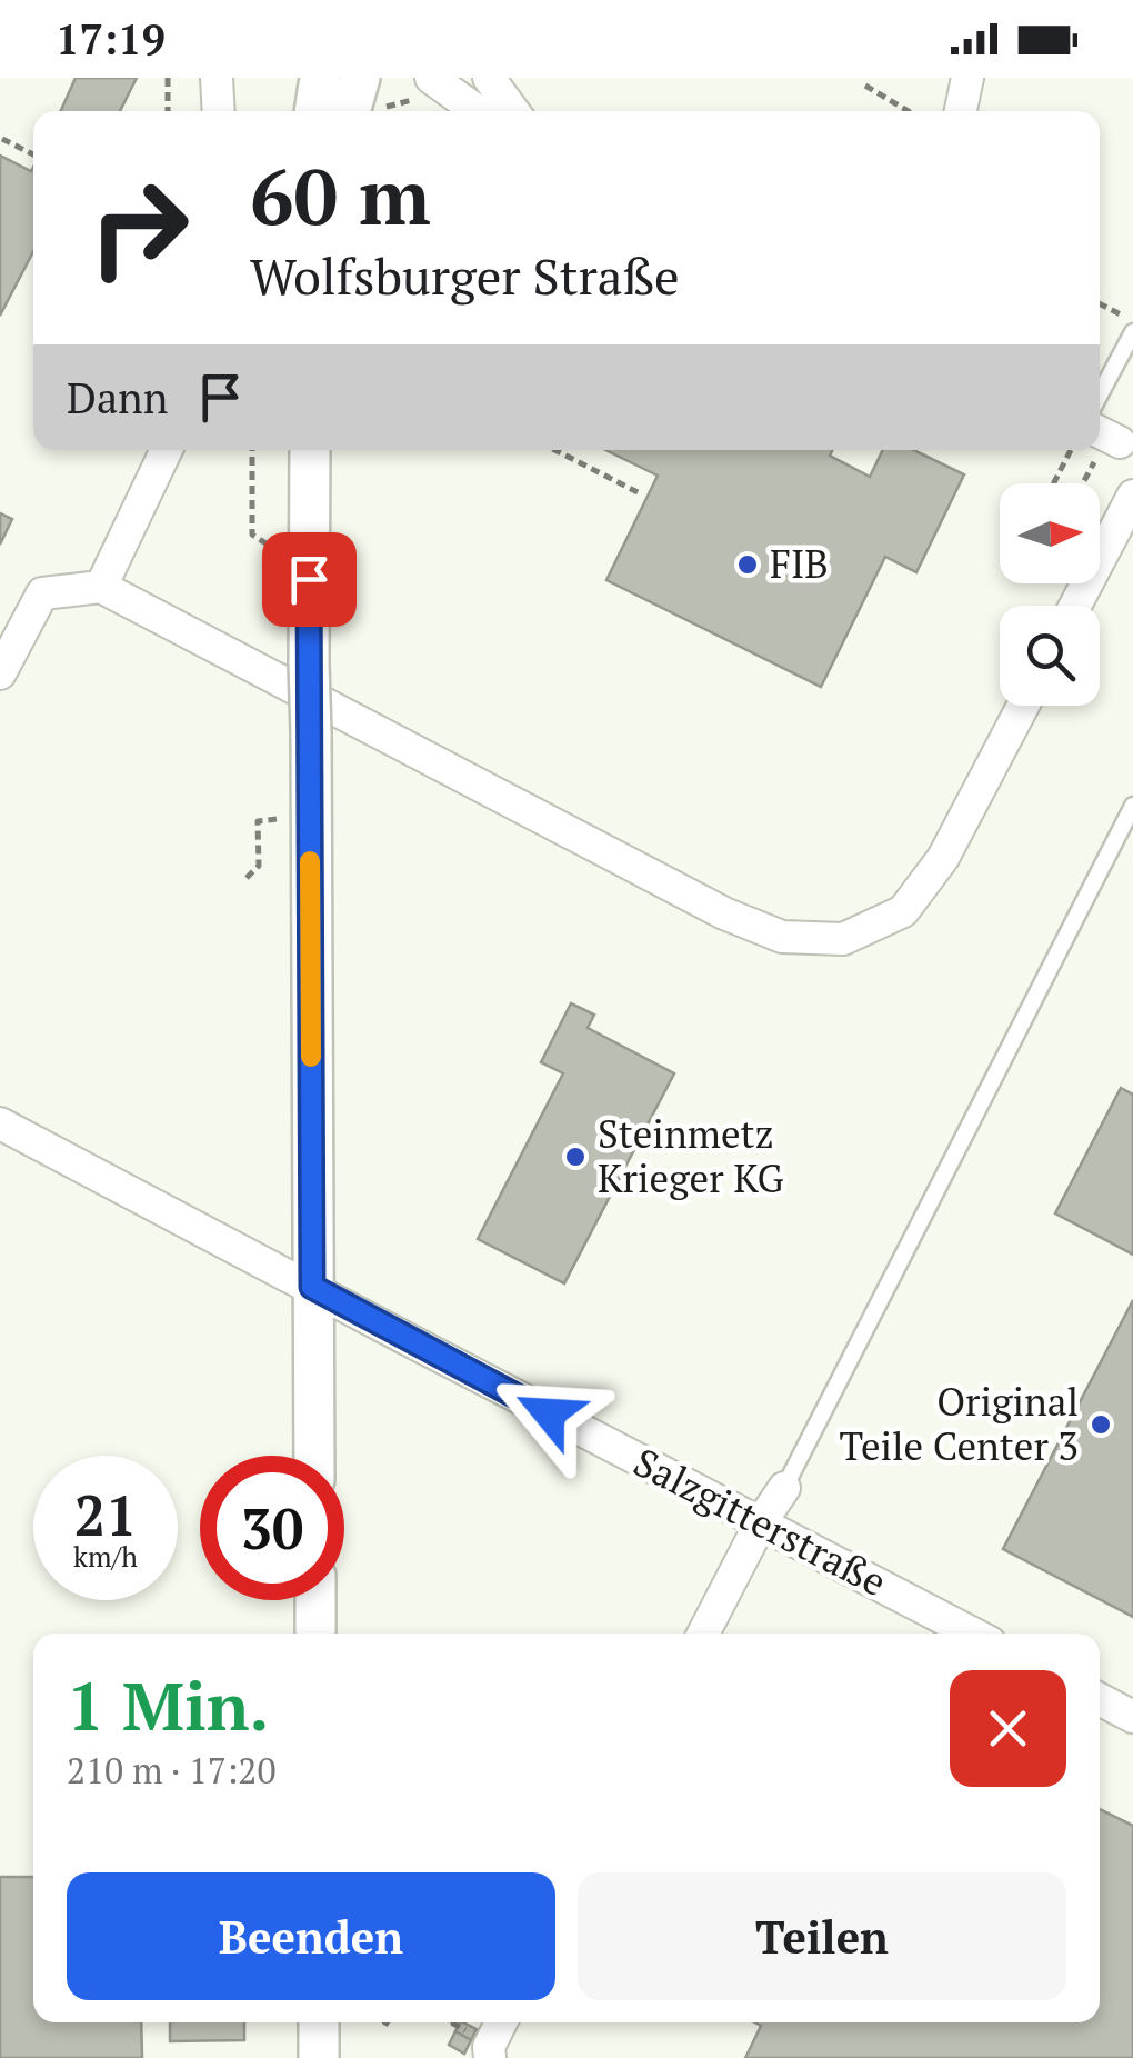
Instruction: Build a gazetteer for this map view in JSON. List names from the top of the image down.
{
  "streets": {
    "street": ["Salzgitterstraße"]
  },
  "places": ["FIB", "Steinmetz Krieger KG", "Original Teile Center 3"],
  "north": "right",
  "page": {
    "status": "17:19",
    "turn": ["60 m", "Wolfsburger Straße"],
    "then": "Dann",
    "speed": "21 km/h",
    "limit": "30",
    "heading": ["1 Min.", "210 m · 17:20"],
    "buttons": ["Beenden", "Teilen"]
  }
}
